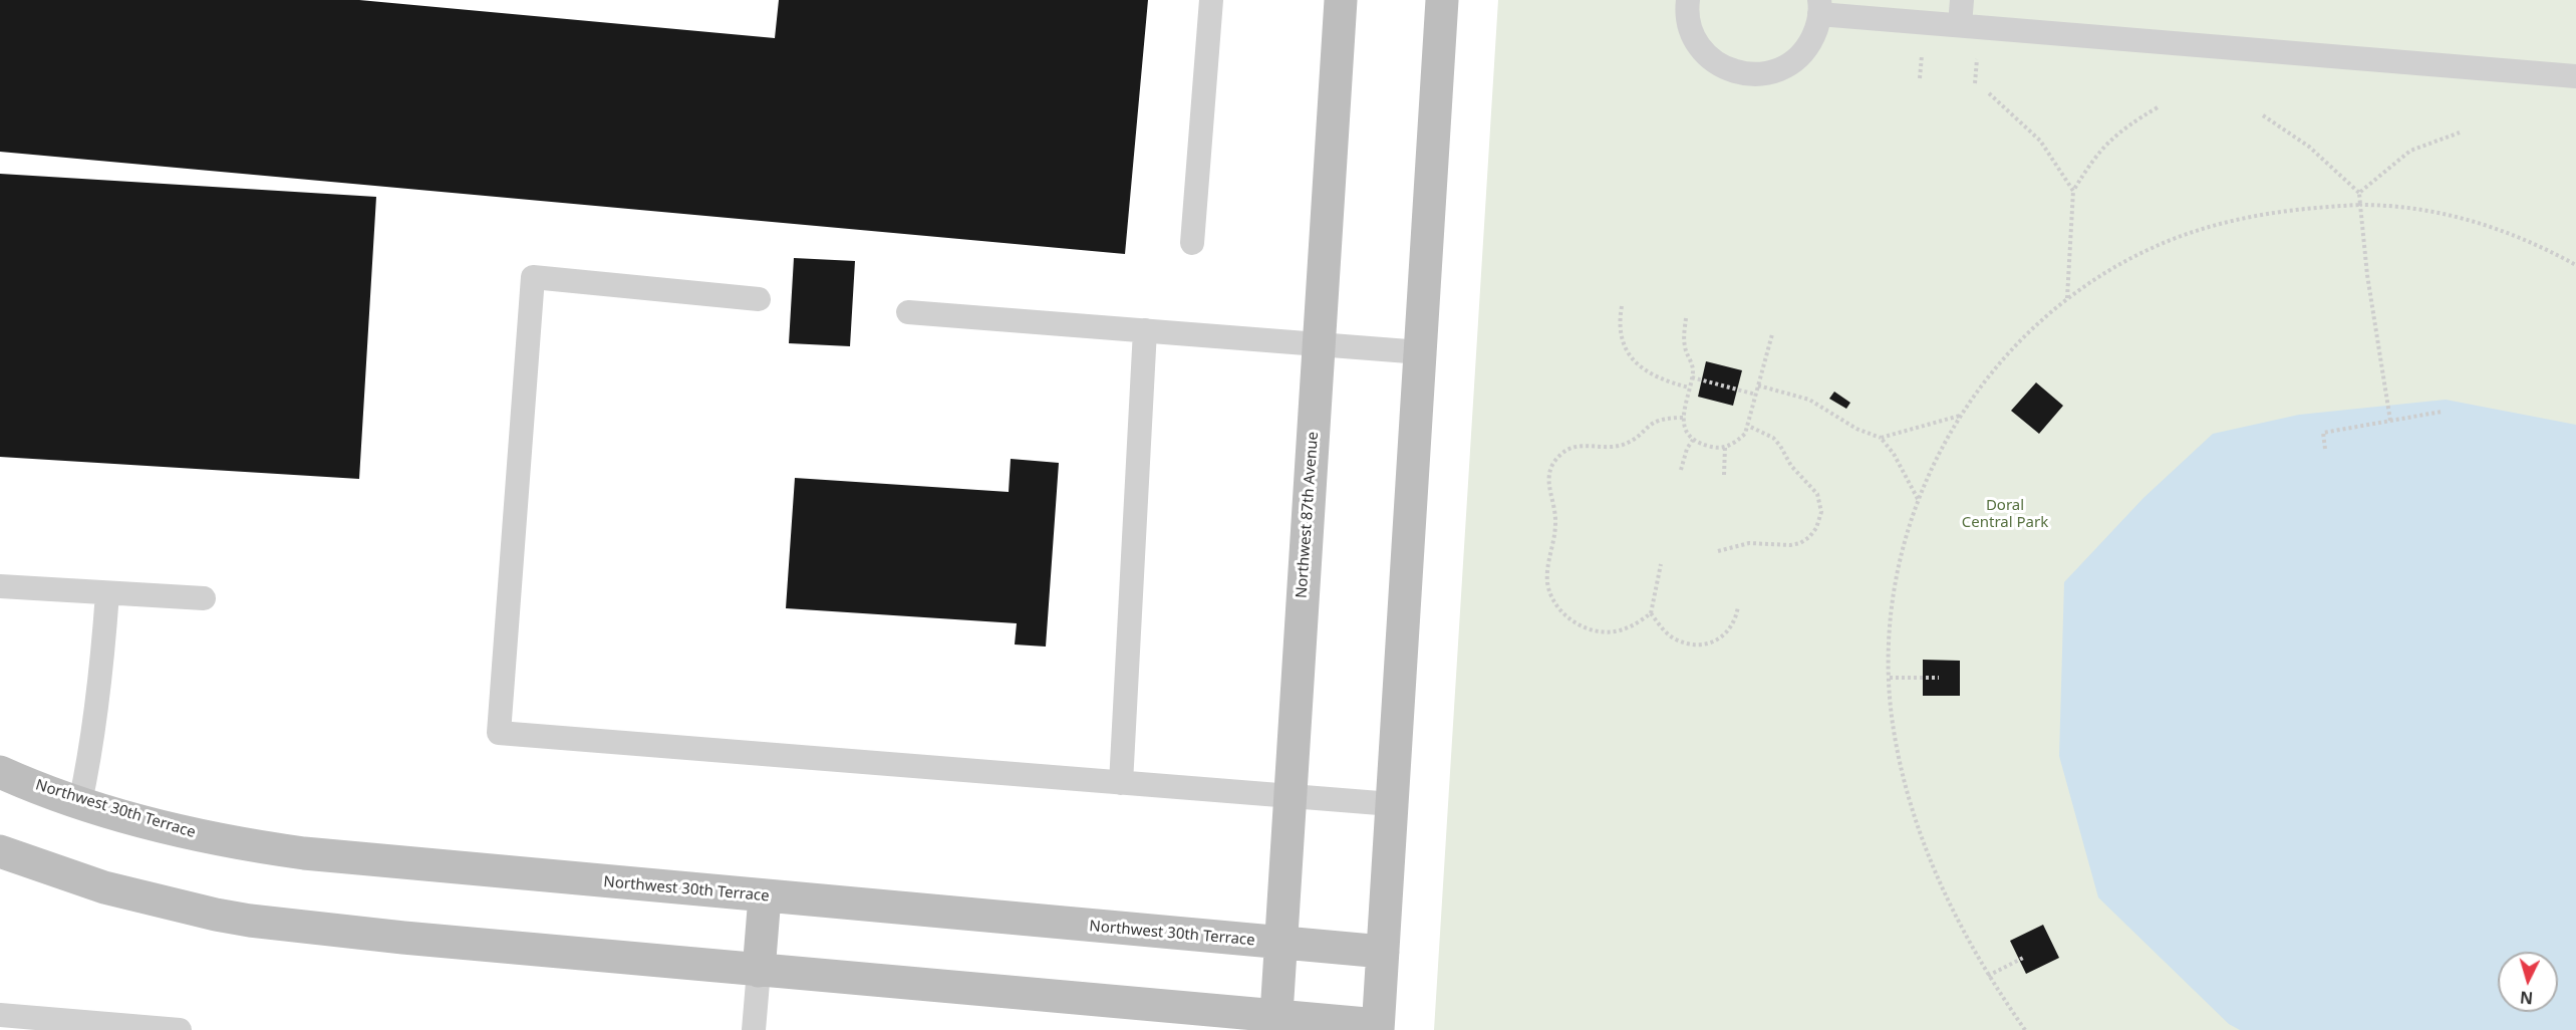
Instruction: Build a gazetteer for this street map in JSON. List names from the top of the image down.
{
  "streets": {
    "street": ["Northwest 87th Avenue", "Northwest 30th Terrace"]
  },
  "crossings": [
    ["Northwest 87th Avenue", "Northwest 30th Terrace"]
  ],
  "parks": ["Doral Central Park"],
  "north": "bottom"
}
